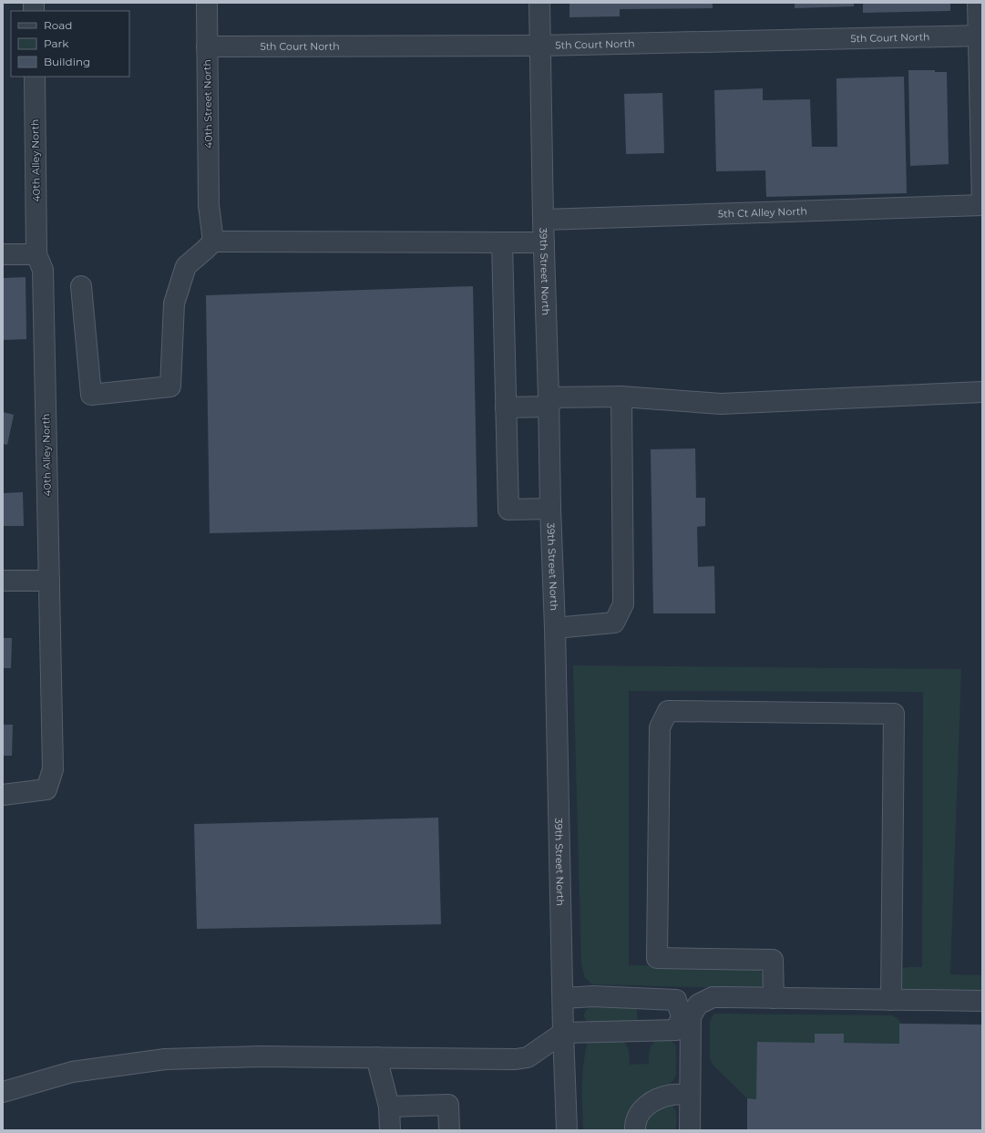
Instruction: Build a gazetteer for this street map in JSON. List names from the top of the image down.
{
  "streets": {
    "street": [
      "5th Court North",
      "40th Street North",
      "40th Alley North",
      "5th Ct Alley North",
      "39th Street North"
    ]
  },
  "crossings": [
    ["5th Court North", "40th Street North"],
    ["5th Court North", "39th Street North"],
    ["5th Ct Alley North", "39th Street North"]
  ],
  "legend": ["Road", "Park", "Building"]
}
